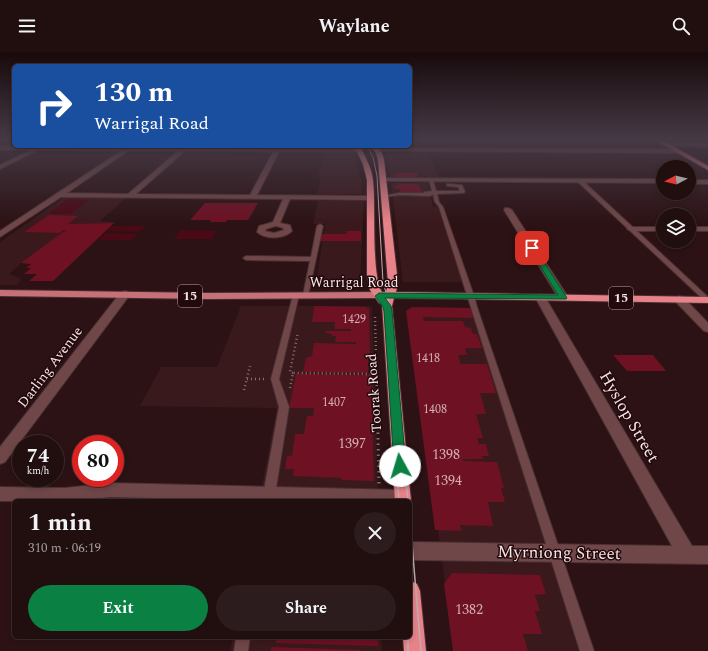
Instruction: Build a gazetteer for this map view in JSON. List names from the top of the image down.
{
  "streets": {
    "highway": ["Warrigal Road", "15", "Toorak Road"],
    "street": ["Darling Avenue", "Hyslop Street", "Myrniong Street"]
  },
  "crossings": [
    ["Warrigal Road", "Darling Avenue"],
    ["Warrigal Road", "Toorak Road"],
    ["Warrigal Road", "Hyslop Street"],
    ["Hyslop Street", "Myrniong Street"]
  ],
  "house_numbers": [
    "1429",
    "1418",
    "1407",
    "1408",
    "1397",
    "1398",
    "1394",
    "1382"
  ],
  "north": "left",
  "page": {
    "header": "Waylane",
    "turn": ["130 m", "Warrigal Road"],
    "speed": "74 km/h",
    "limit": "80",
    "heading": ["1 min", "310 m · 06:19"],
    "buttons": ["Exit", "Share"]
  }
}
